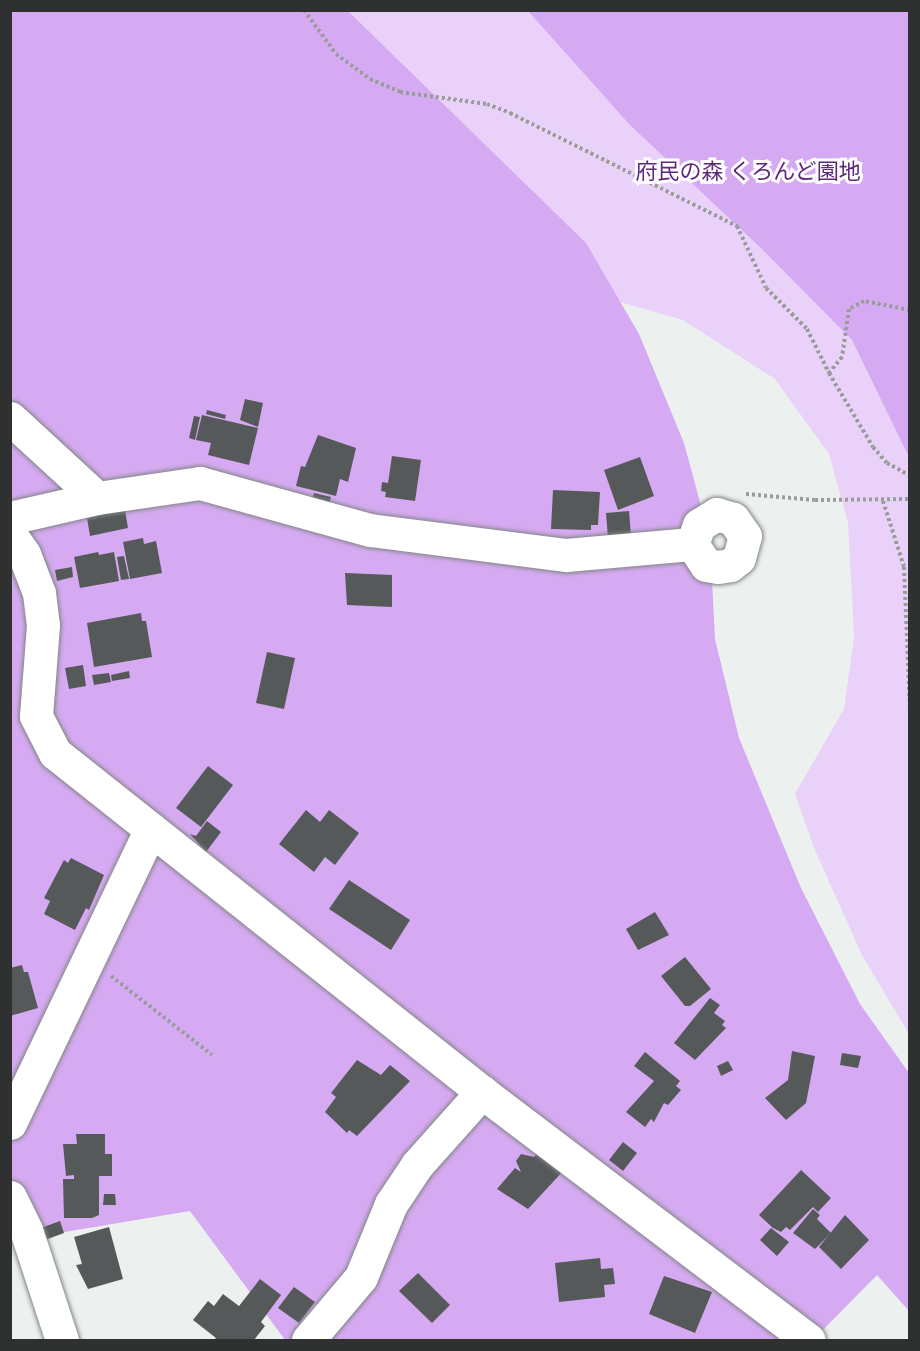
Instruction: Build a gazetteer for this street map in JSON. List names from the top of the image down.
{
  "parks": ["府民の森 くろんど園地"]
}
